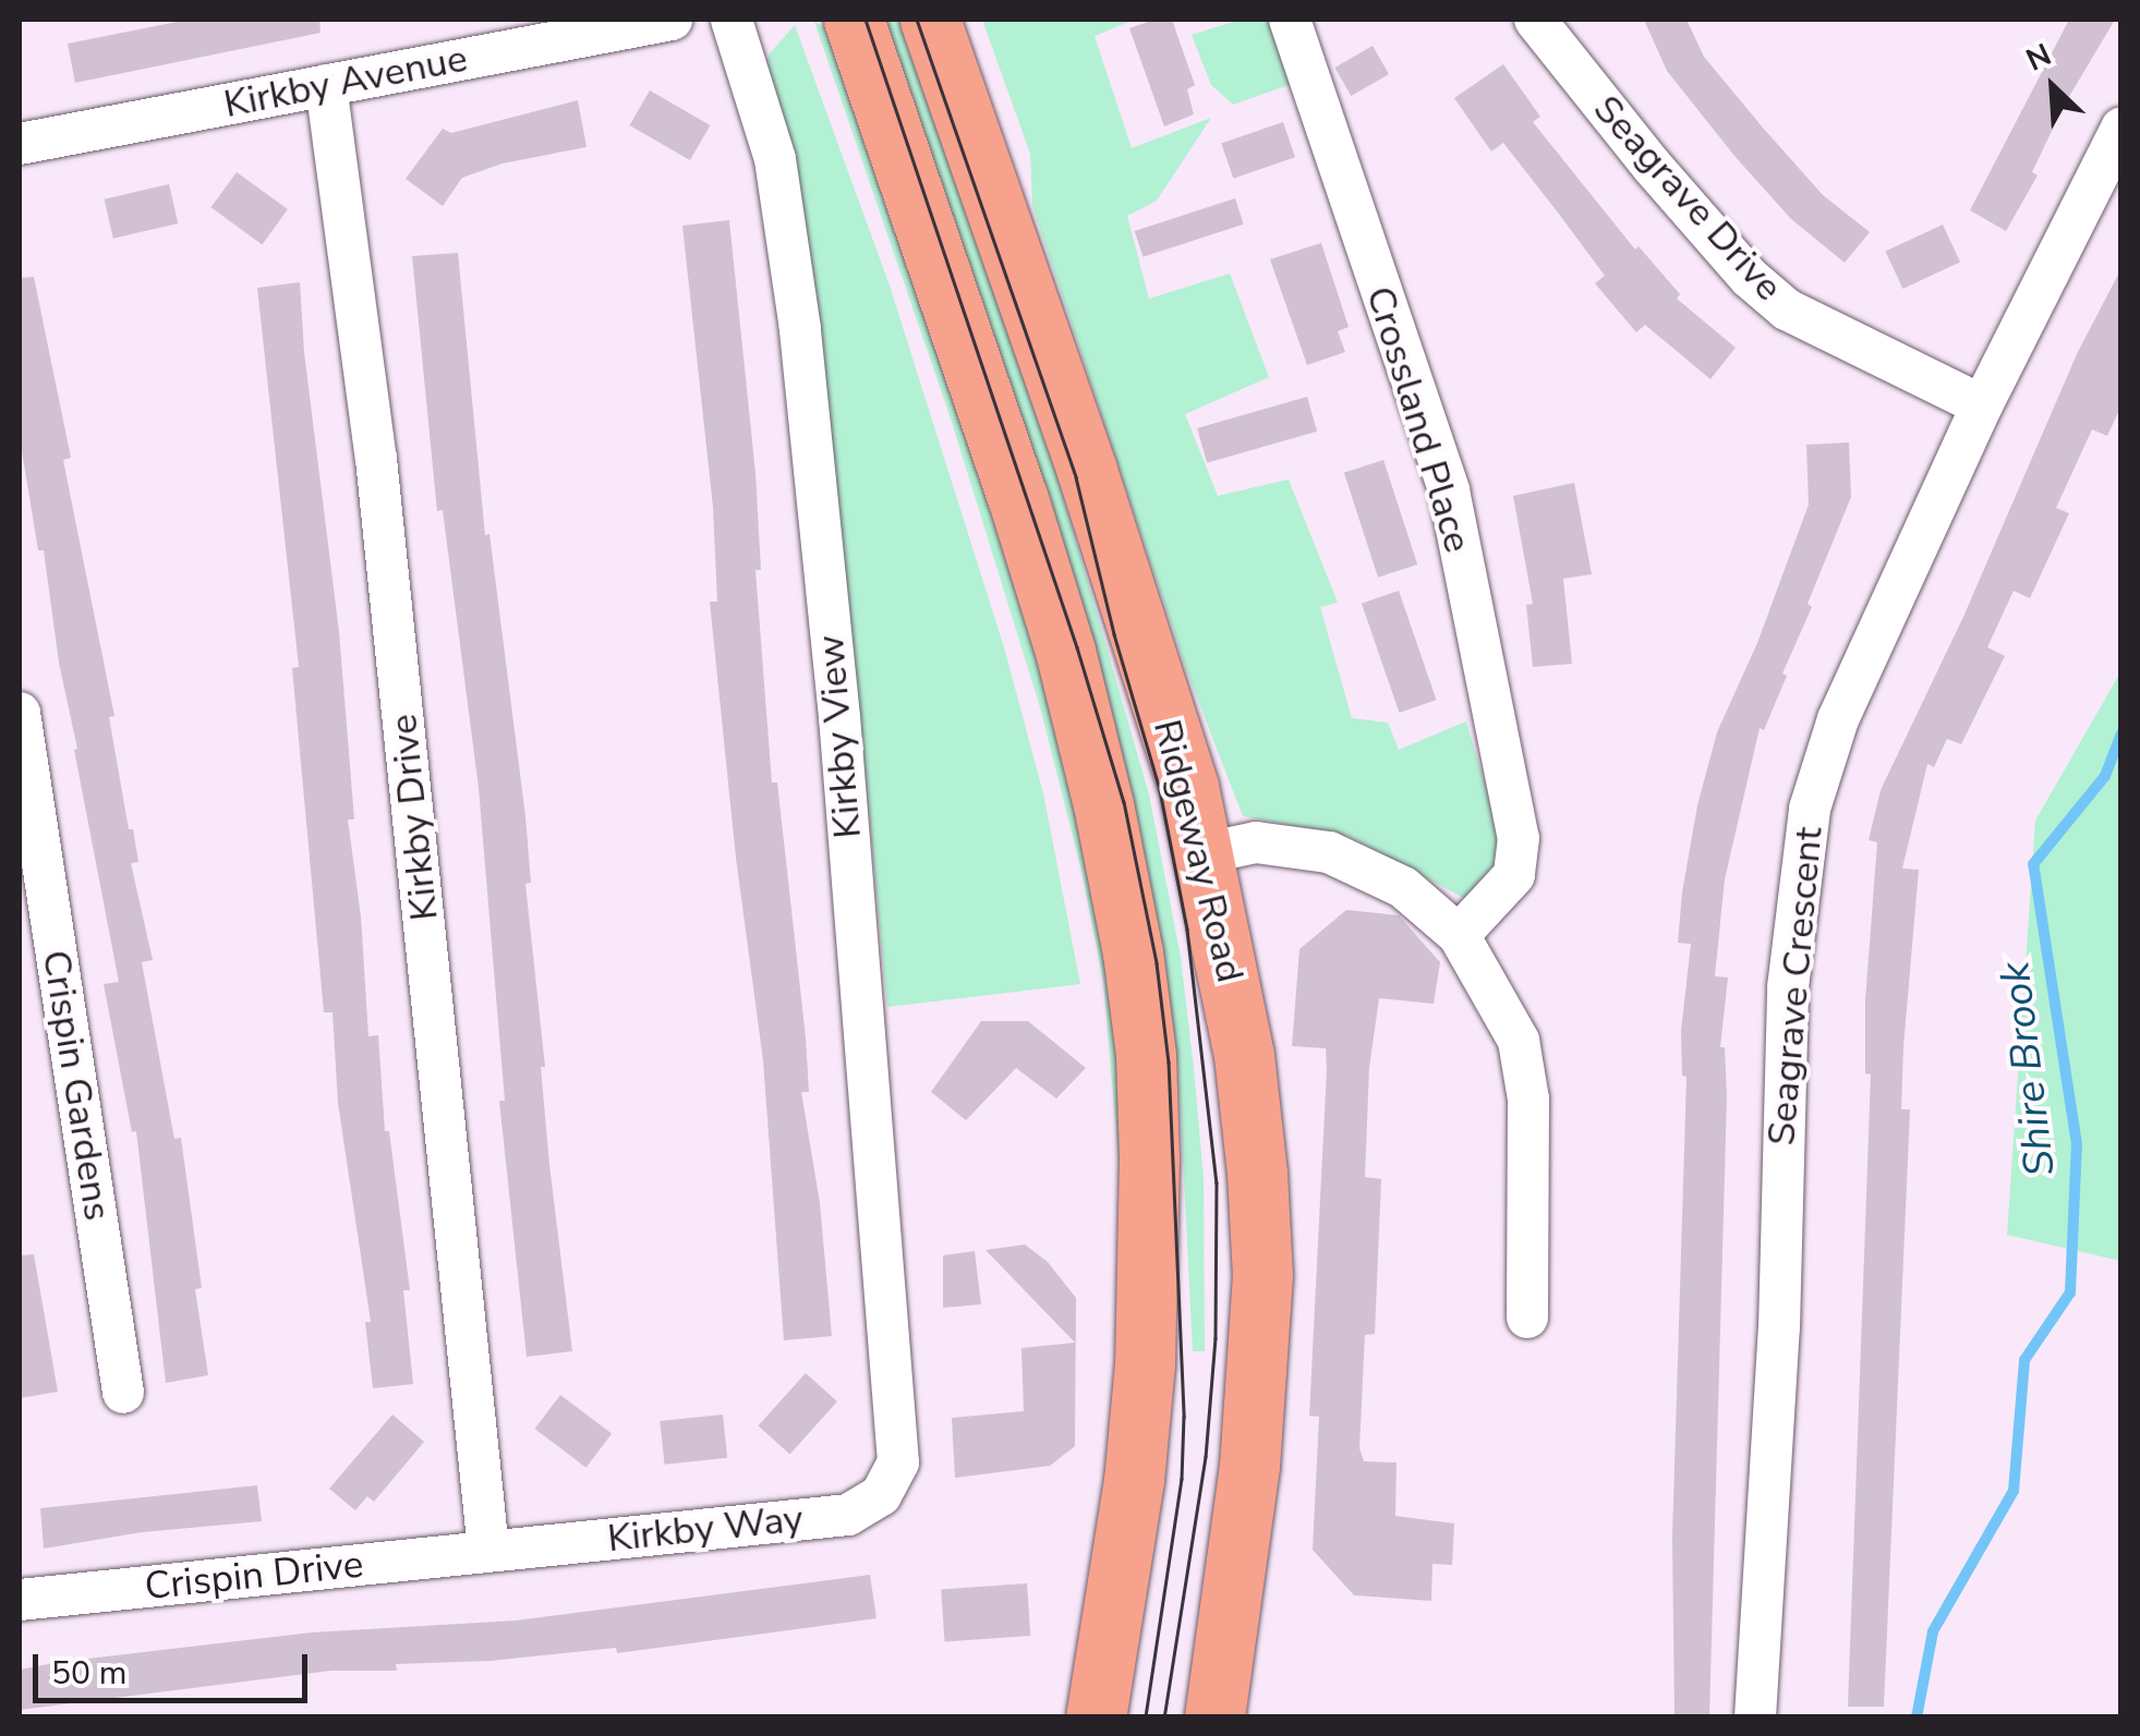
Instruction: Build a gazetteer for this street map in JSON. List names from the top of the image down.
{
  "streets": {
    "highway": ["Ridgeway Road"],
    "street": [
      "Kirkby Avenue",
      "Seagrave Drive",
      "Crossland Place",
      "Kirkby View",
      "Kirkby Drive",
      "Seagrave Crescent",
      "Crispin Gardens",
      "Kirkby Way",
      "Crispin Drive"
    ]
  },
  "crossings": [
    ["Kirkby Avenue", "Kirkby Drive"],
    ["Seagrave Drive", "Seagrave Crescent"],
    ["Kirkby View", "Kirkby Way"],
    ["Kirkby Drive", "Kirkby Way"],
    ["Kirkby Drive", "Crispin Drive"],
    ["Kirkby Way", "Crispin Drive"]
  ],
  "water": ["Shire Brook"],
  "scale_bar": "50 m",
  "north": "top left"
}
